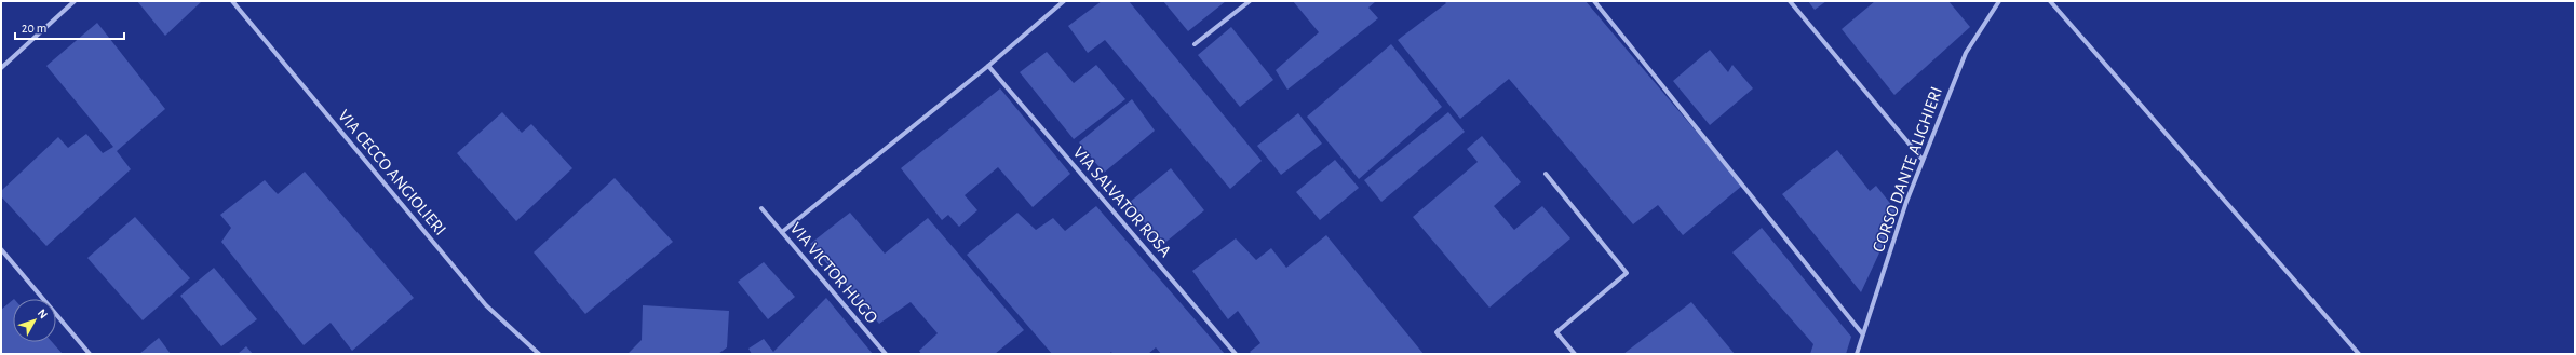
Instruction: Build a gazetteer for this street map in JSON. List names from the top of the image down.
{
  "streets": {
    "street": [
      "CORSO DANTE ALIGHIERI",
      "VIA CECCO ANGIOLIERI",
      "VIA SALVATOR ROSA",
      "VIA VICTOR HUGO"
    ]
  },
  "scale_bar": "20 m",
  "north": "top right"
}
